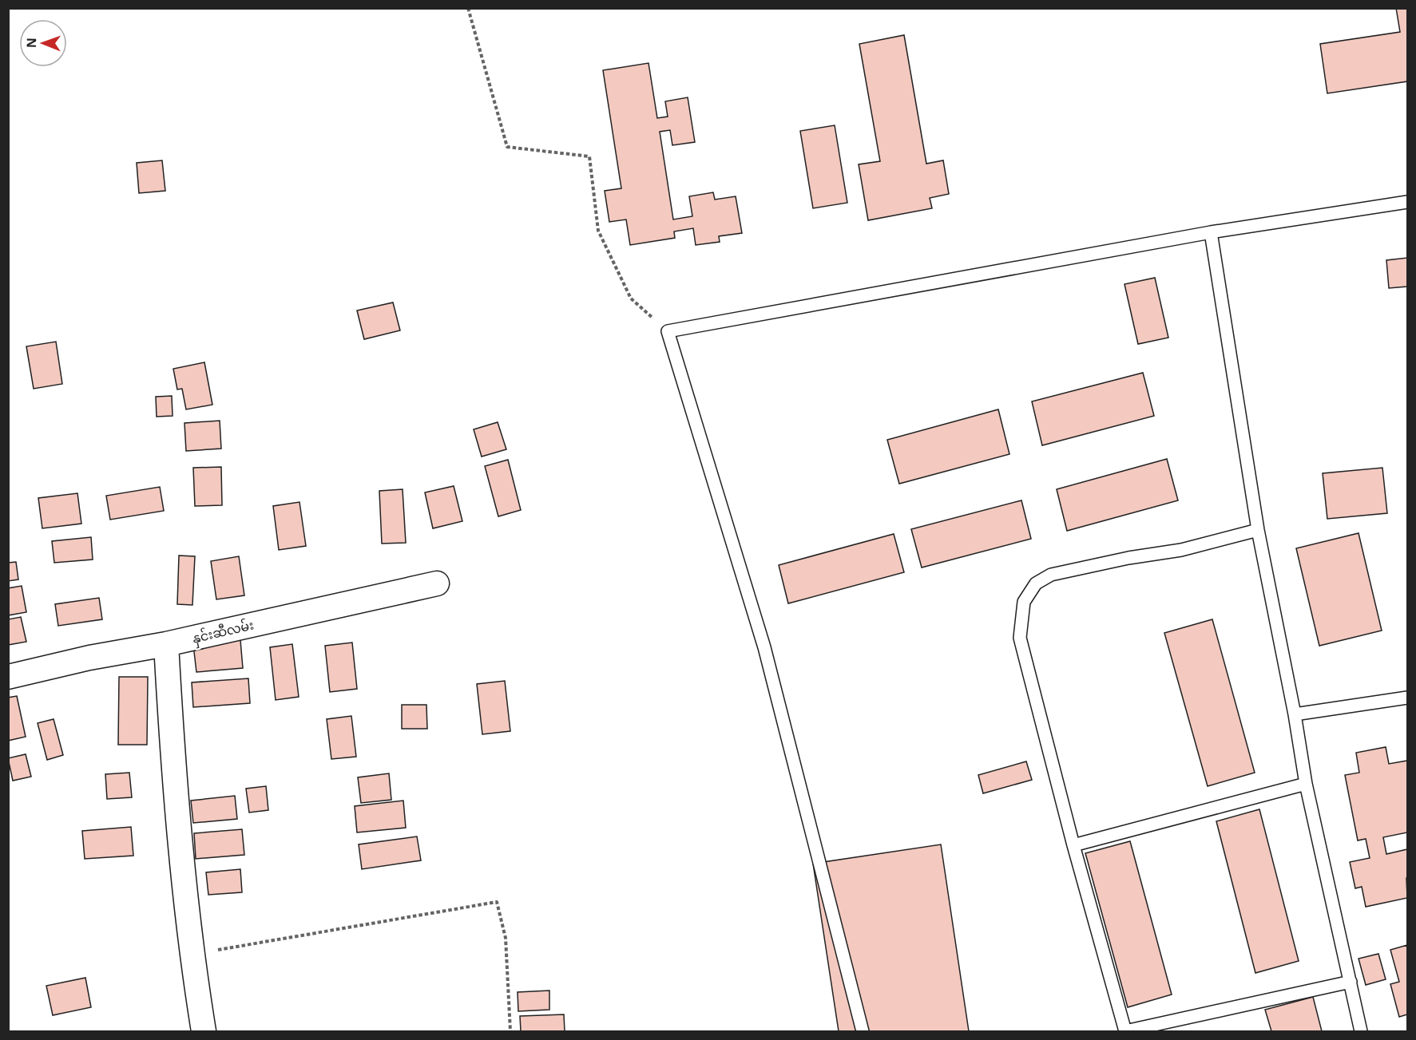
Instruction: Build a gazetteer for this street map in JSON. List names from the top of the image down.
{
  "streets": {
    "street": ["နှင်းဆီလမ်း"]
  },
  "north": "left"
}
